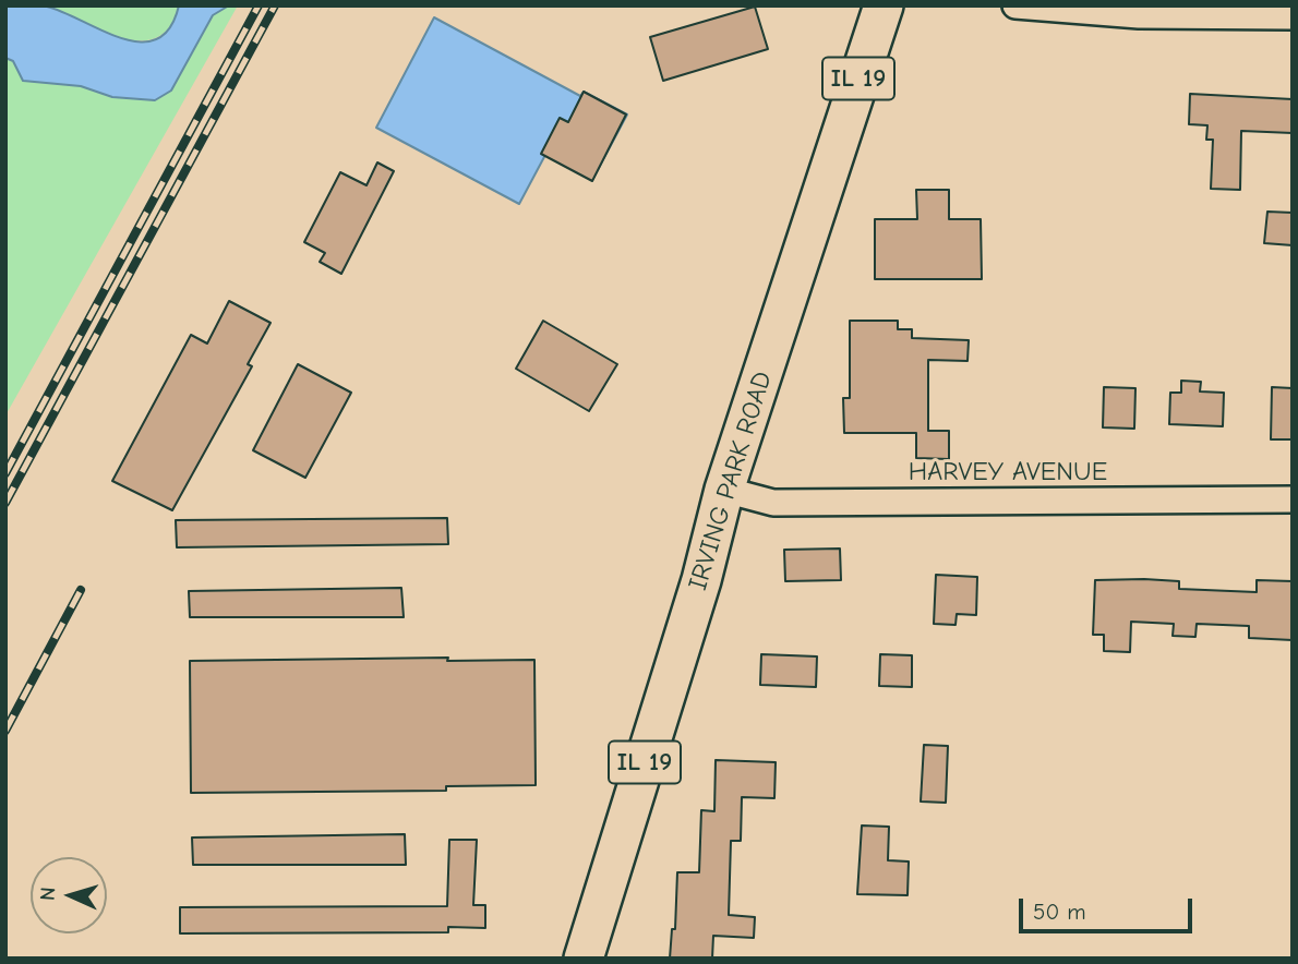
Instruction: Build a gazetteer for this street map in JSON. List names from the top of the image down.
{
  "streets": {
    "main road": ["IL 19", "IRVING PARK ROAD"],
    "street": ["HARVEY AVENUE"]
  },
  "crossings": [
    ["HARVEY AVENUE", "IRVING PARK ROAD"]
  ],
  "scale_bar": "50 m",
  "north": "left"
}
